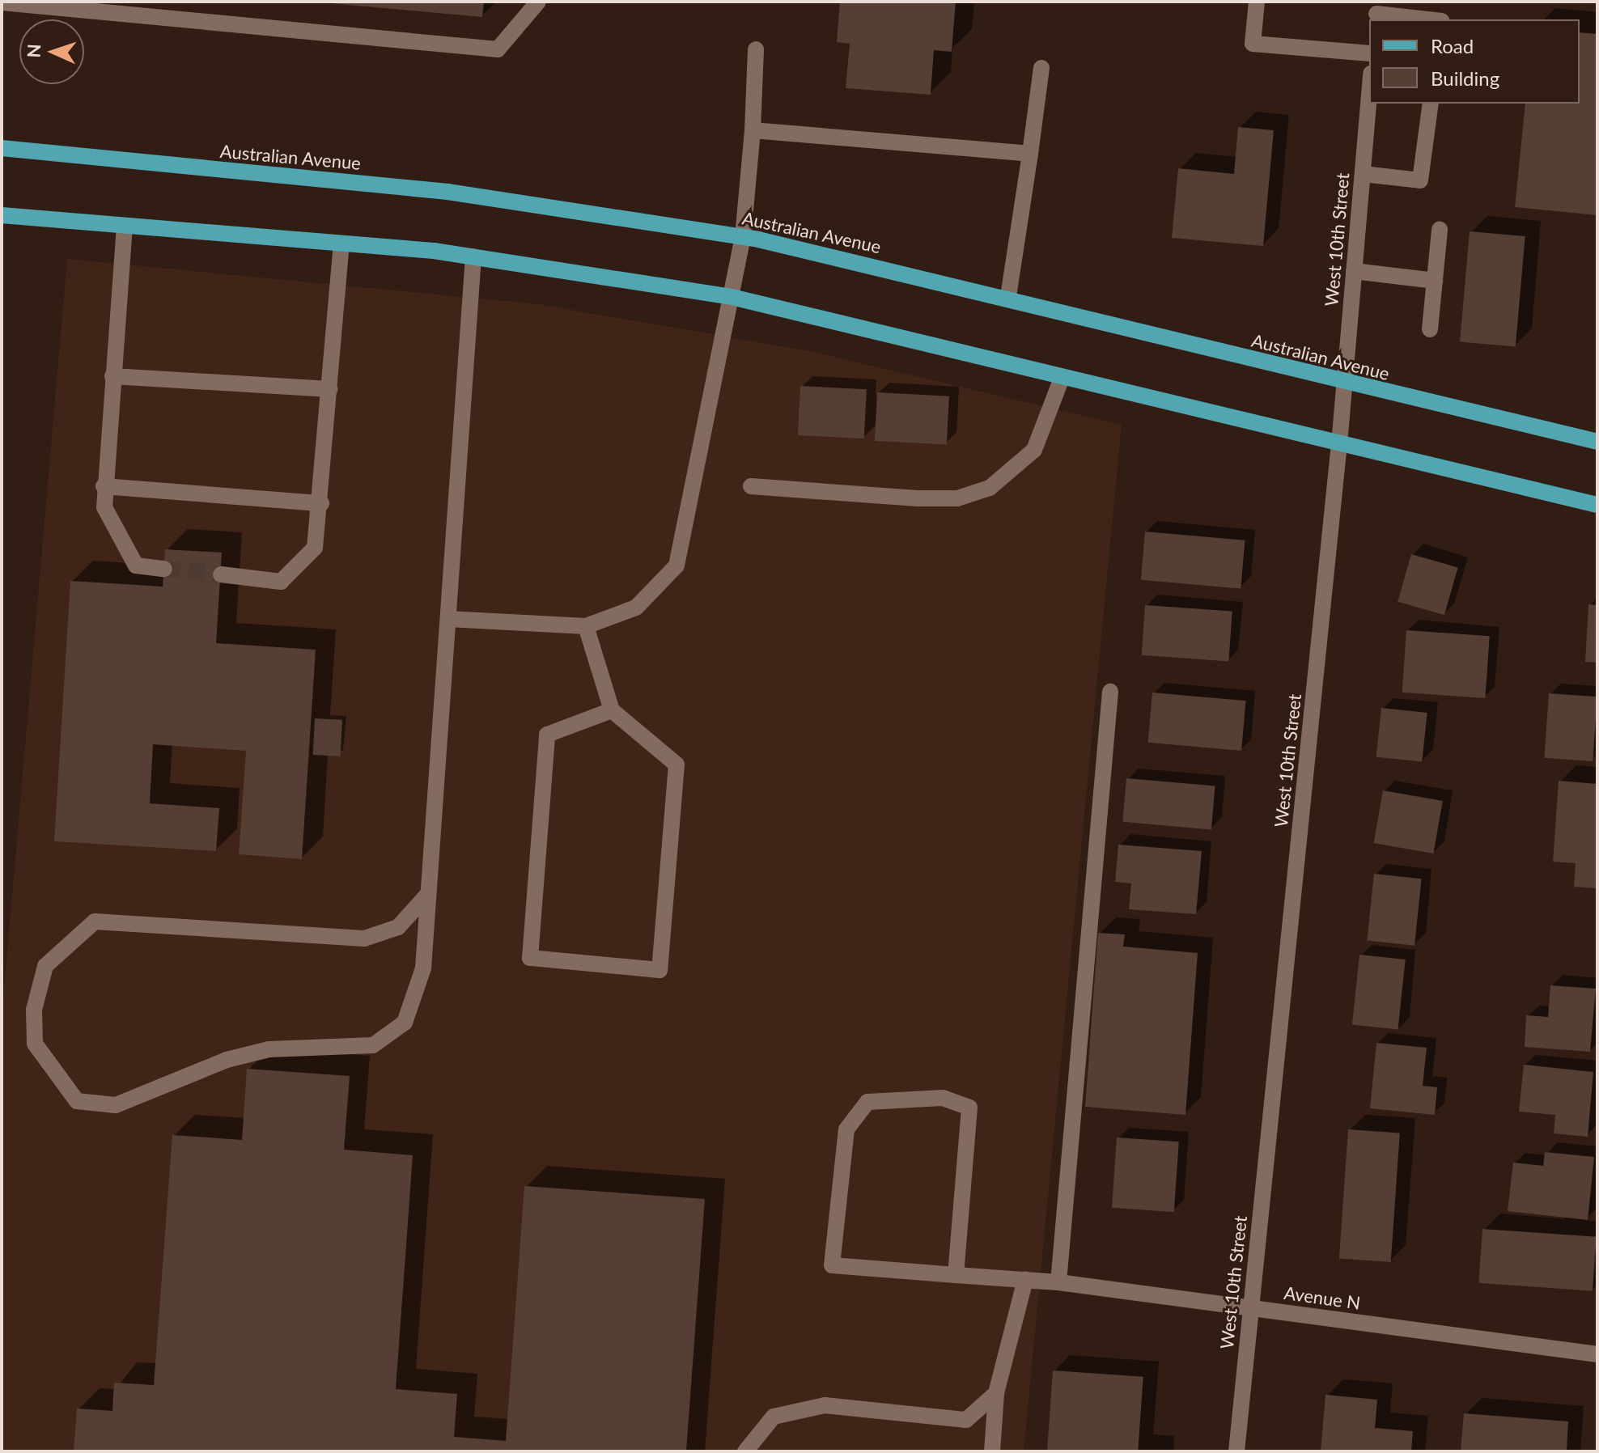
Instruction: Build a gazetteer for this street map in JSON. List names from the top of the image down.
{
  "streets": {
    "main road": ["Australian Avenue"],
    "street": ["West 10th Street", "Avenue N"]
  },
  "crossings": [
    ["Australian Avenue", "West 10th Street"],
    ["West 10th Street", "Avenue N"]
  ],
  "legend": ["Road", "Building"],
  "north": "left"
}
